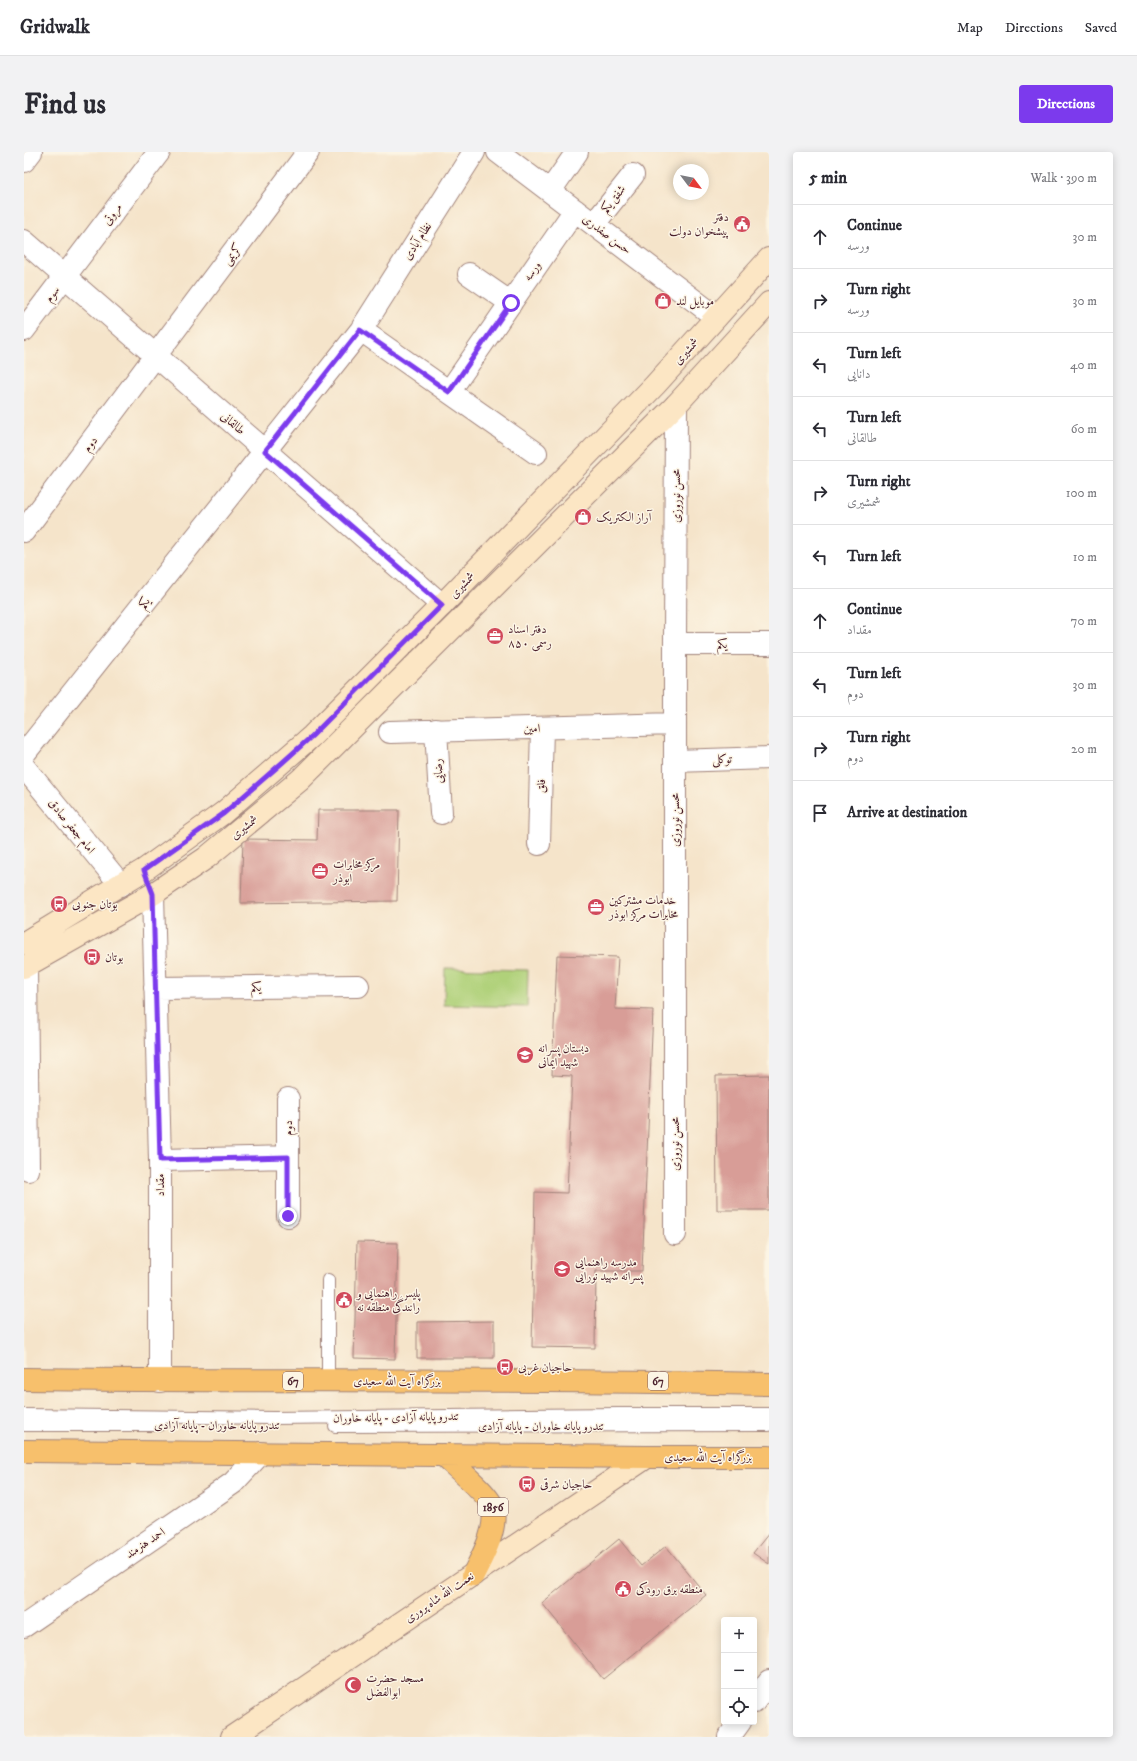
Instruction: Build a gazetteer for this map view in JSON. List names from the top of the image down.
{
  "streets": {
    "highway": ["67", "بزرگراه آیت الله سعیدی", "1856"],
    "main road": ["شمشیری", "نعمت الله شاه پروری"],
    "street": [
      "شفق یکم",
      "مروتی",
      "حسن صفدری",
      "نظام آبادی",
      "کریمی",
      "ورسه",
      "سوم",
      "طالقانی",
      "دوم",
      "محسن نوروزی",
      "یکم",
      "امین",
      "توکلی",
      "رضایی",
      "فلق",
      "امام جعفر صادق",
      "مقداد",
      "احمد هنرمند"
    ],
    "lane": ["تندرو پایانه آزادی - پایانه خاوران", "تندرو پایانه خاوران - پایانه آزادی"]
  },
  "crossings": [
    ["شفق یکم", "حسن صفدری"],
    ["مروتی", "سوم"],
    ["مروتی", "طالقانی"],
    ["حسن صفدری", "ورسه"],
    ["حسن صفدری", "شمشیری"],
    ["نظام آبادی", "طالقانی"],
    ["نظام آبادی", "یکم"],
    ["کریمی", "طالقانی"],
    ["کریمی", "دوم"],
    ["سوم", "طالقانی"],
    ["شمشیری", "طالقانی"],
    ["شمشیری", "محسن نوروزی"],
    ["شمشیری", "امام جعفر صادق"],
    ["شمشیری", "مقداد"],
    ["طالقانی", "دوم"],
    ["طالقانی", "یکم"],
    ["محسن نوروزی", "یکم"],
    ["محسن نوروزی", "امین"],
    ["محسن نوروزی", "توکلی"],
    ["یکم", "مقداد"],
    ["امین", "رضایی"],
    ["امین", "فلق"],
    ["مقداد", "بزرگراه آیت الله سعیدی"],
    ["بزرگراه آیت الله سعیدی", "1856"],
    ["بزرگراه آیت الله سعیدی", "احمد هنرمند"],
    ["بزرگراه آیت الله سعیدی", "نعمت الله شاه پروری"],
    ["1856", "نعمت الله شاه پروری"]
  ],
  "places": {
    "public building": ["دفتر پیشخوان دولت", "پلیس راهنمایی و رانندگی منطقه نه", "منطقه برق رودکی"],
    "shop": ["موبایل لند", "آراز الکتریک"],
    "office": ["دفتر اسناد رسمی ۸۵۰", "مرکز مخابرات ابوذر", "خدمات مشترکین مخابرات مرکز ابوذر"],
    "bus stop": [
      "بوتان جنوبی",
      "بوتان",
      "حاجیان غربی",
      "حاجیان شرقی"
    ],
    "school or university": ["دبستان پسرانه شهید ایمانی", "مدرسه راهنمایی پسرانه شهید نورایی"],
    "mosque": ["مسجد حضرت ابوالفضل"]
  },
  "north": "bottom right",
  "page": {
    "header": "Gridwalk",
    "nav": ["Map", "Directions", "Saved"],
    "buttons": "Directions",
    "title": "Find us",
    "heading": ["5 min", "Walk · 390 m"],
    "list": [
      ["Continue", "ورسه", "30 m"],
      ["Turn right", "ورسه", "30 m"],
      ["Turn left", "دانایی", "40 m"],
      ["Turn left", "طالقانی", "60 m"],
      ["Turn right", "شمشیری", "100 m"],
      ["Turn left", "10 m"],
      ["Continue", "مقداد", "70 m"],
      ["Turn left", "دوم", "30 m"],
      ["Turn right", "دوم", "20 m"],
      "Arrive at destination"
    ],
    "map_buttons": ["+", "−"]
  }
}
